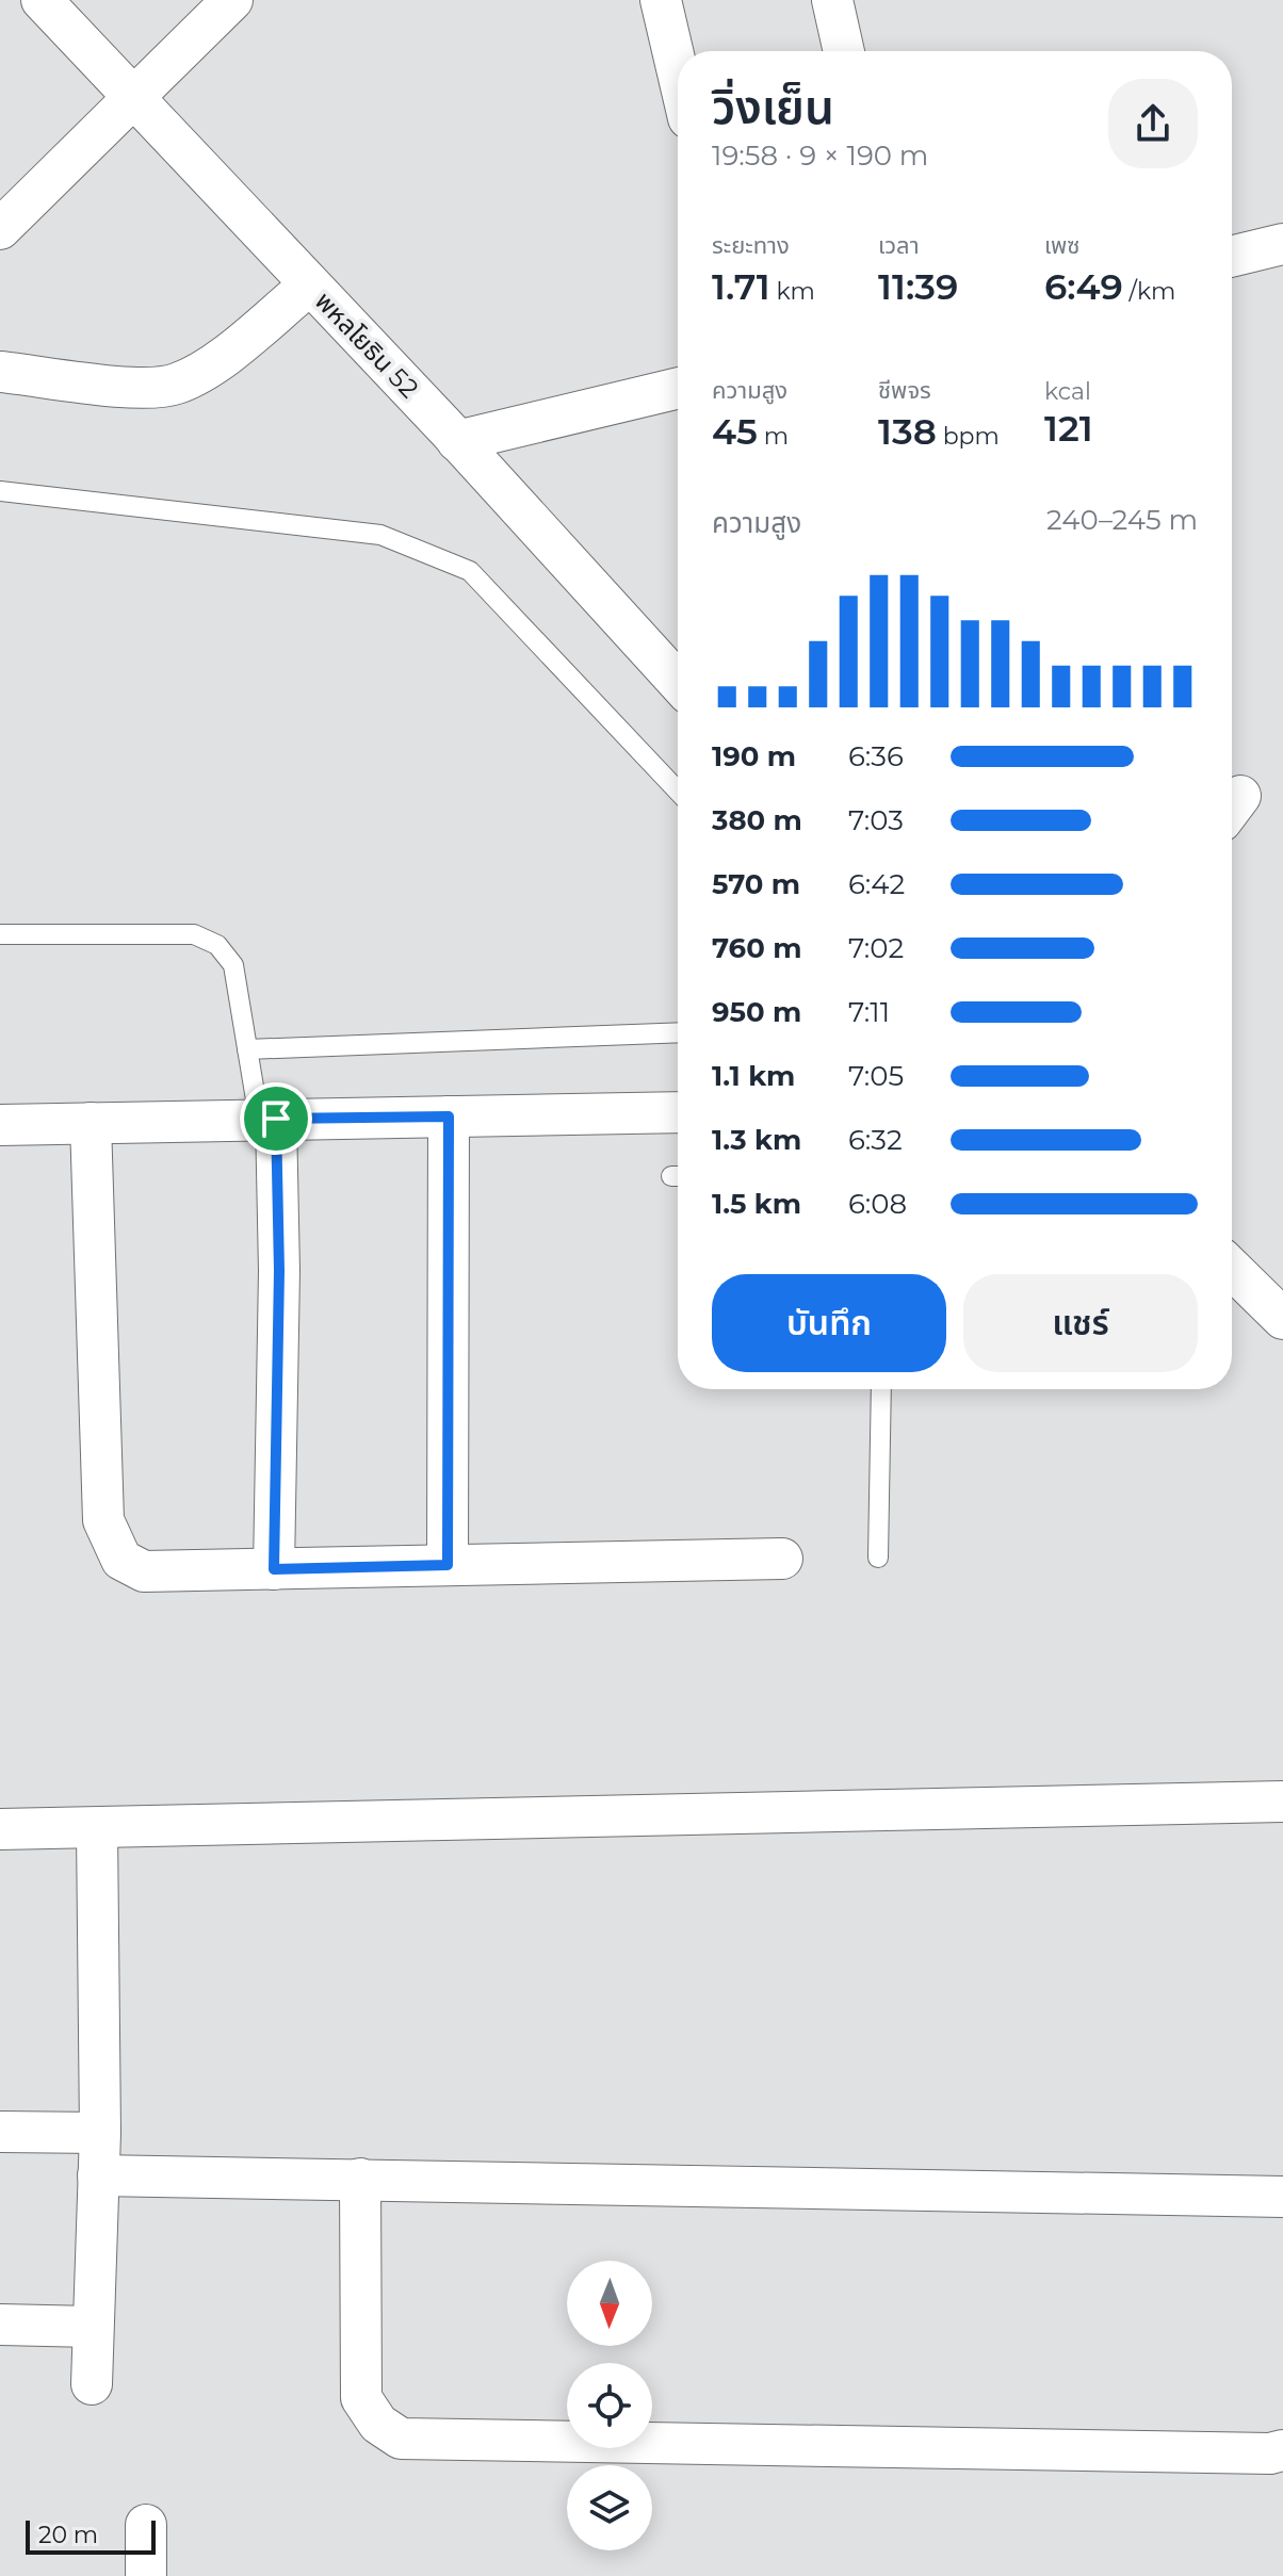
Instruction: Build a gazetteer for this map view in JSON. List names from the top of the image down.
{
  "streets": {
    "street": ["พหลโยธิน 52"]
  },
  "scale_bar": "20 m",
  "north": "bottom",
  "page": {
    "heading": ["วิ่งเย็น", "19:58 · 9 × 190 m"],
    "stats": [
      ["ระยะทาง", "1.71 km"],
      ["เวลา", "11:39"],
      ["เพซ", "6:49 /km"],
      ["ความสูง", "45 m"],
      ["ชีพจร", "138 bpm"],
      ["kcal", "121"]
    ],
    "chart": ["ความสูง", "240–245 m"],
    "list": [
      {
        "name": "190 m",
        "note": "6:36"
      },
      {
        "name": "380 m",
        "note": "7:03"
      },
      {
        "name": "570 m",
        "note": "6:42"
      },
      {
        "name": "760 m",
        "note": "7:02"
      },
      {
        "name": "950 m",
        "note": "7:11"
      },
      {
        "name": "1.1 km",
        "note": "7:05"
      },
      {
        "name": "1.3 km",
        "note": "6:32"
      },
      {
        "name": "1.5 km",
        "note": "6:08"
      }
    ],
    "buttons": ["บันทึก", "แชร์"],
    "scale": "20 m"
  }
}
